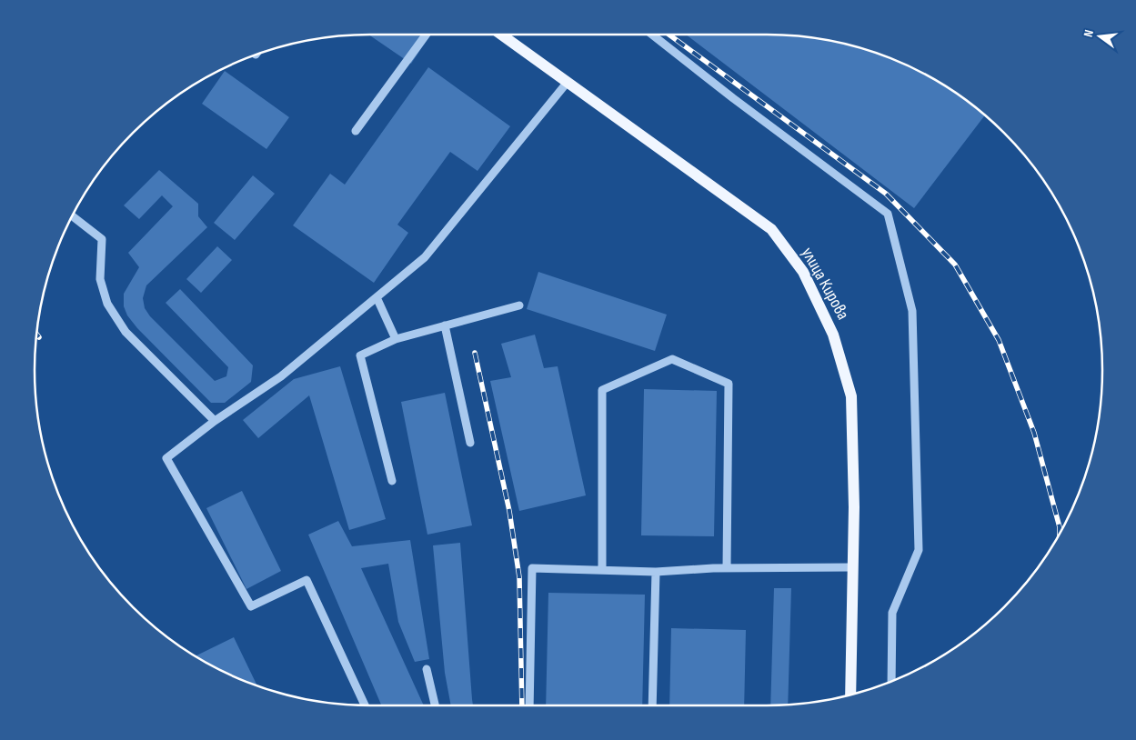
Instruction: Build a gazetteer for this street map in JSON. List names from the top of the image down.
{
  "streets": {
    "main road": ["улица Кирова"]
  },
  "north": "left"
}
